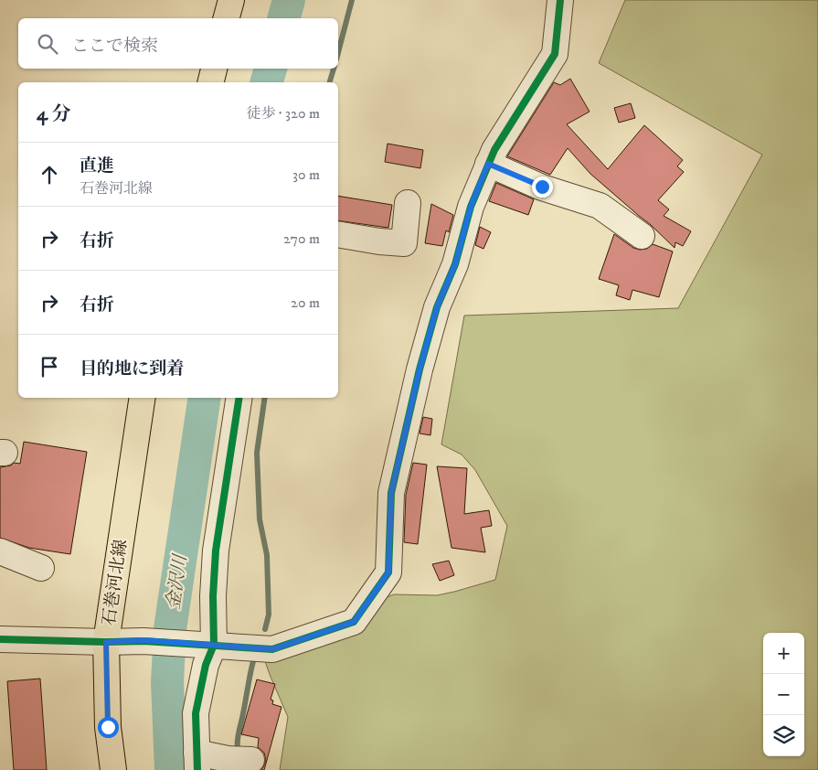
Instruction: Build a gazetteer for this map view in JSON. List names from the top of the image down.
{
  "streets": {
    "main road": ["石巻河北線"]
  },
  "water": ["金沢川"],
  "page": {
    "search": "ここで検索",
    "heading": ["4 分", "徒歩 · 320 m"],
    "list": [
      ["直進", "石巻河北線", "30 m"],
      ["右折", "270 m"],
      ["右折", "20 m"],
      "目的地に到着"
    ],
    "map_buttons": ["+", "−"]
  }
}
